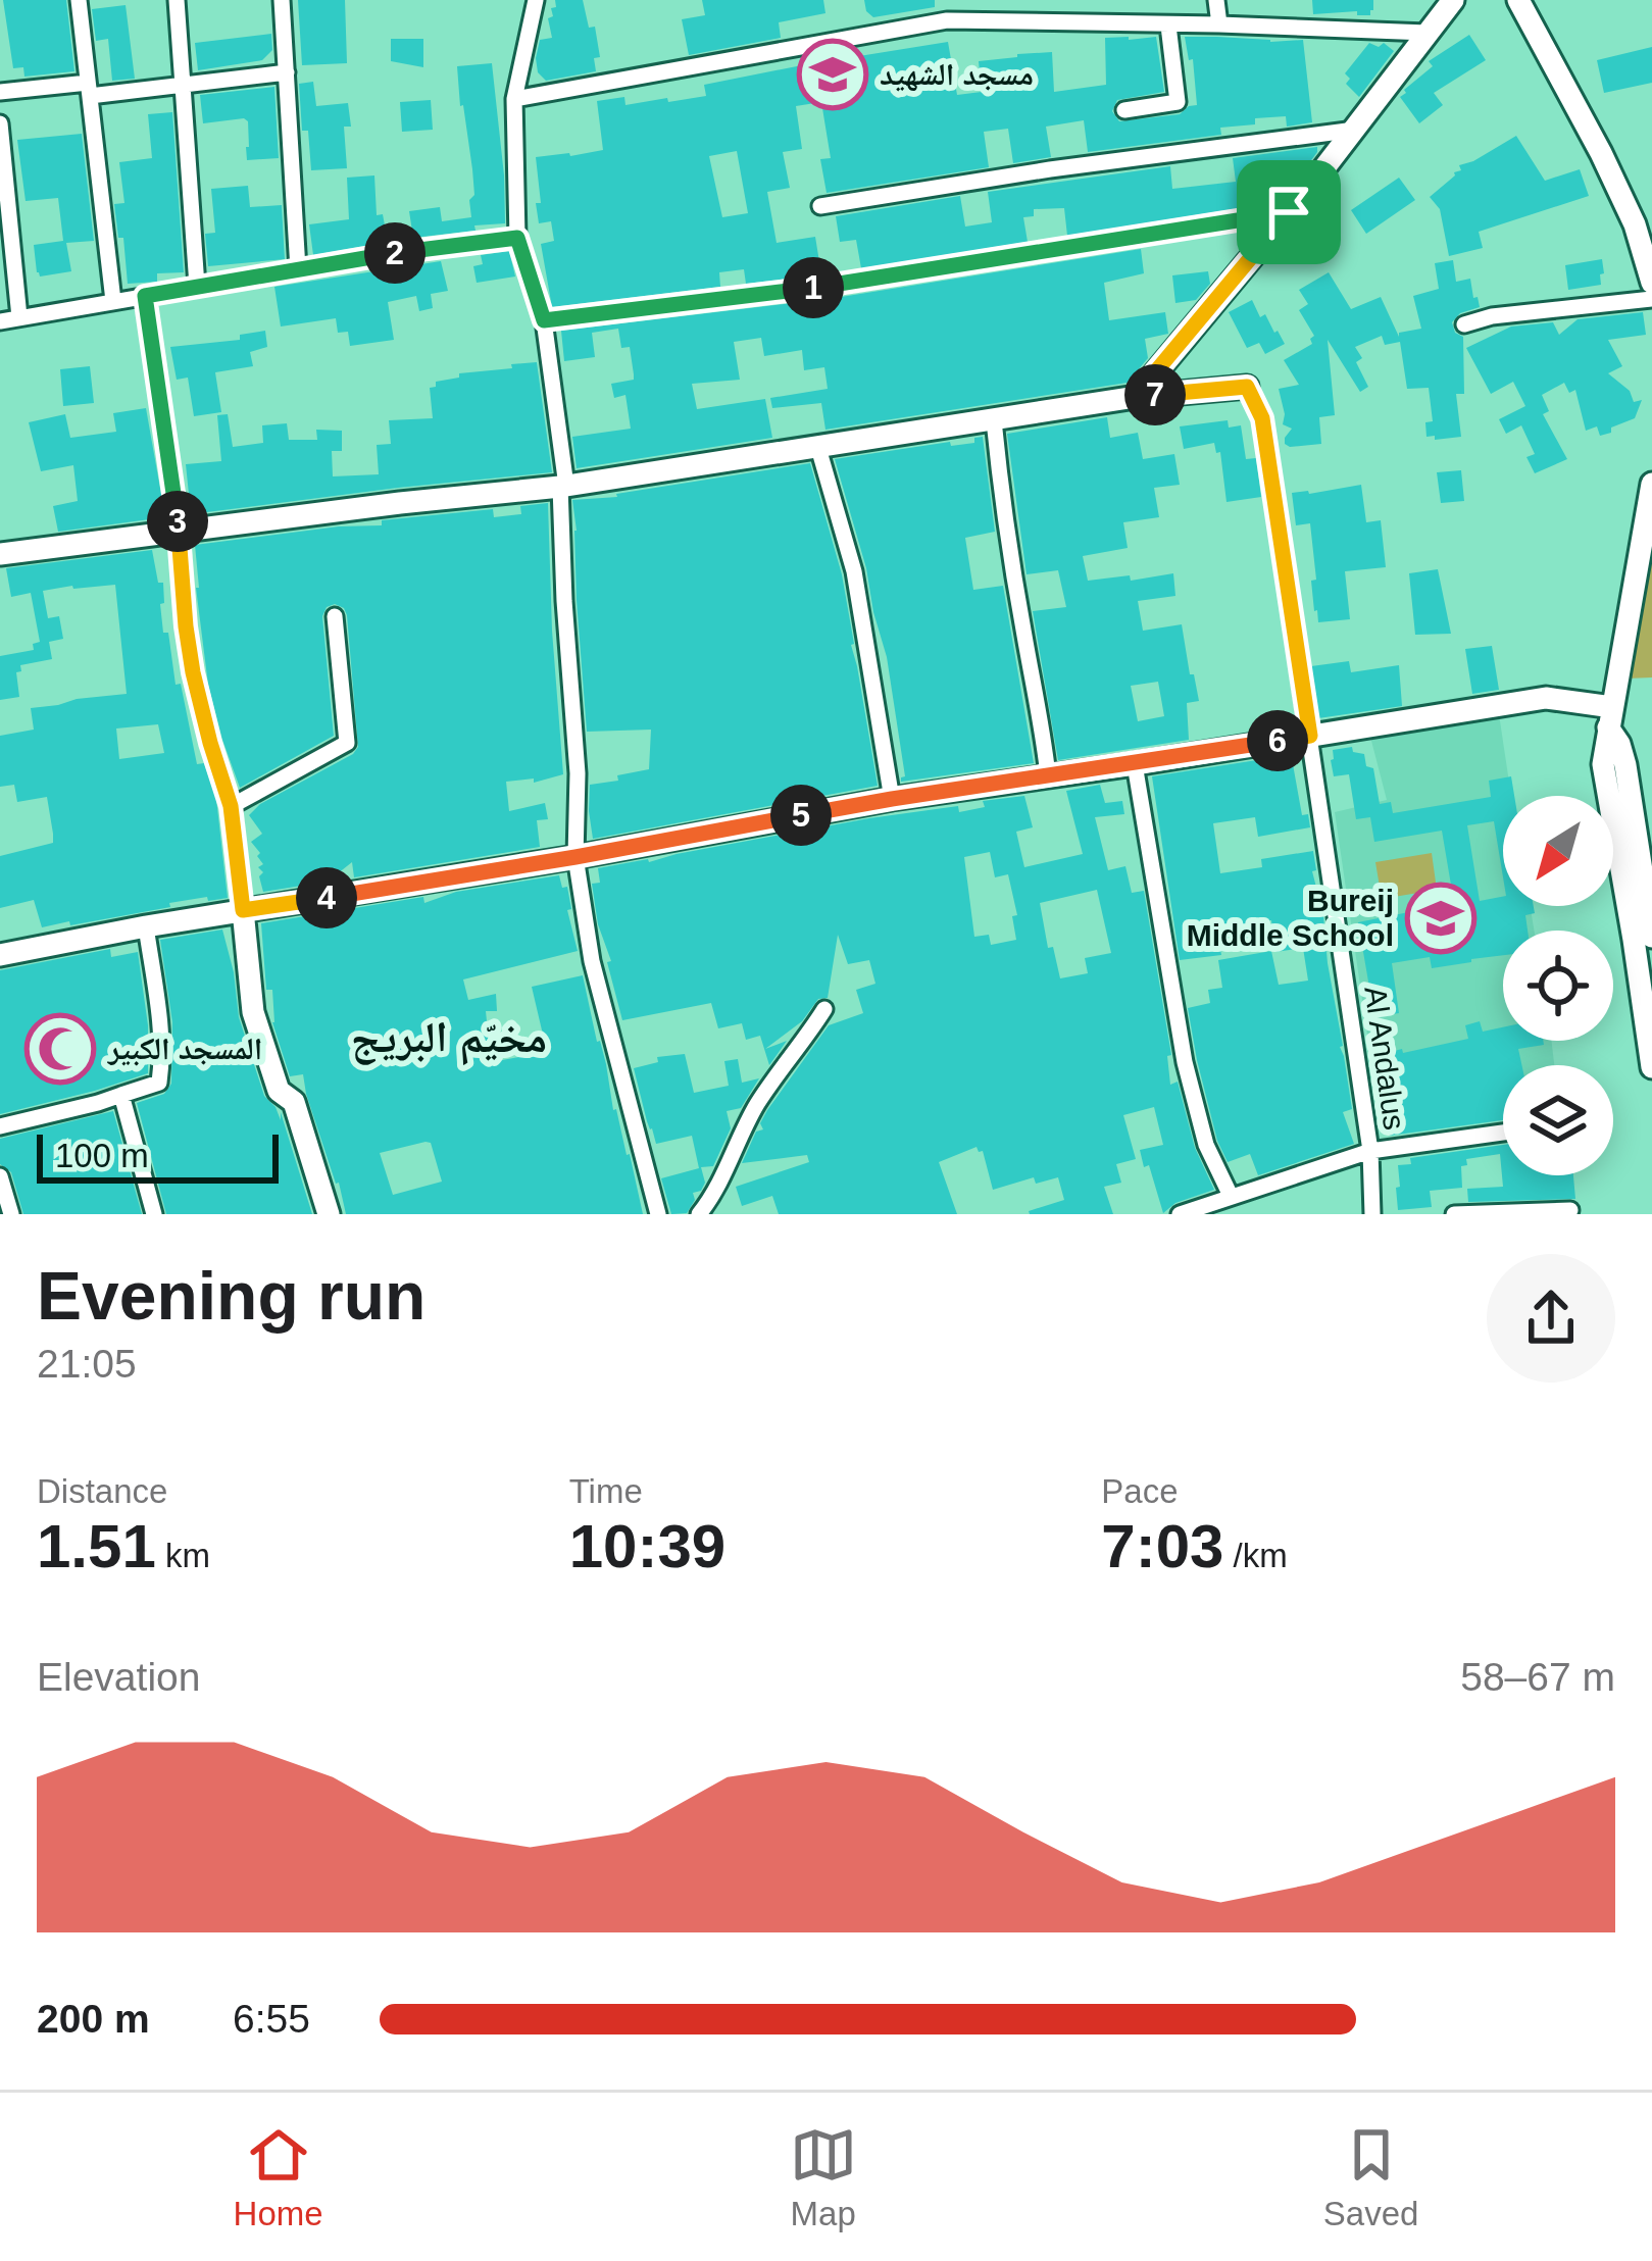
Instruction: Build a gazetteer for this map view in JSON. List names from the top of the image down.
{
  "streets": {
    "street": ["Al Andalus"]
  },
  "districts": ["مخيّم البريج"],
  "places": {
    "school or university": ["مسجد الشهيد", "Bureij Middle School"],
    "mosque": ["المسجد الكبير"]
  },
  "scale_bar": "100 m",
  "north": "bottom left",
  "page": {
    "pins": [
      "2",
      "1",
      "7",
      "3",
      "6",
      "5",
      "4"
    ],
    "scale": "100 m",
    "heading": ["Evening run", "21:05"],
    "stats": [
      ["Distance", "1.51 km"],
      ["Time", "10:39"],
      ["Pace", "7:03 /km"]
    ],
    "chart": ["Elevation", "58–67 m"],
    "list": [
      {
        "name": "200 m",
        "note": "6:55"
      }
    ],
    "tabs": ["Home", "Map", "Saved"]
  }
}
